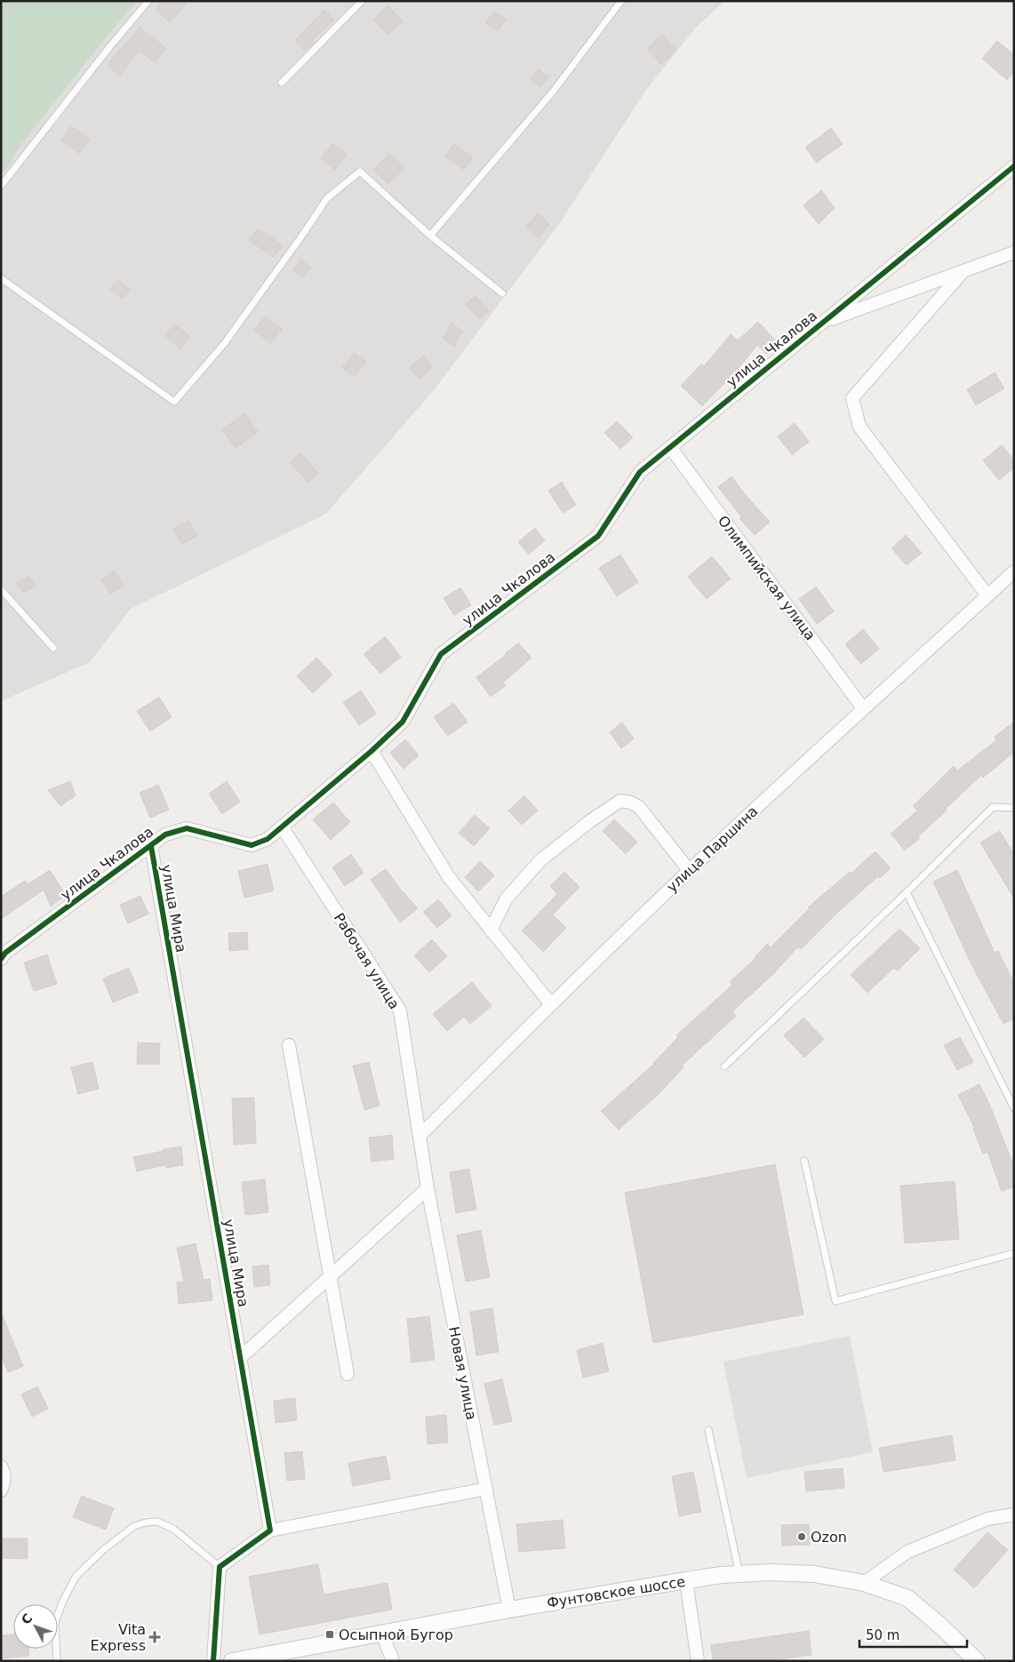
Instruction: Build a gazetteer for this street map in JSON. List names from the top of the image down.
{
  "streets": {
    "street": [
      "улица Чкалова",
      "Олимпийская улица",
      "улица Паршина",
      "улица Мира",
      "Рабочая улица",
      "Новая улица",
      "Фунтовское шоссе"
    ]
  },
  "crossings": [
    ["улица Чкалова", "Олимпийская улица"],
    ["улица Чкалова", "улица Мира"],
    ["улица Чкалова", "Рабочая улица"],
    ["Олимпийская улица", "улица Паршина"],
    ["улица Паршина", "Рабочая улица"],
    ["улица Паршина", "Новая улица"],
    ["Рабочая улица", "Новая улица"],
    ["Новая улица", "Фунтовское шоссе"]
  ],
  "places": {
    "other": ["Ozon"],
    "transit": ["Осыпной Бугор"],
    "health": ["Vita Express"]
  },
  "scale_bar": "50 m",
  "north": "top left"
}
